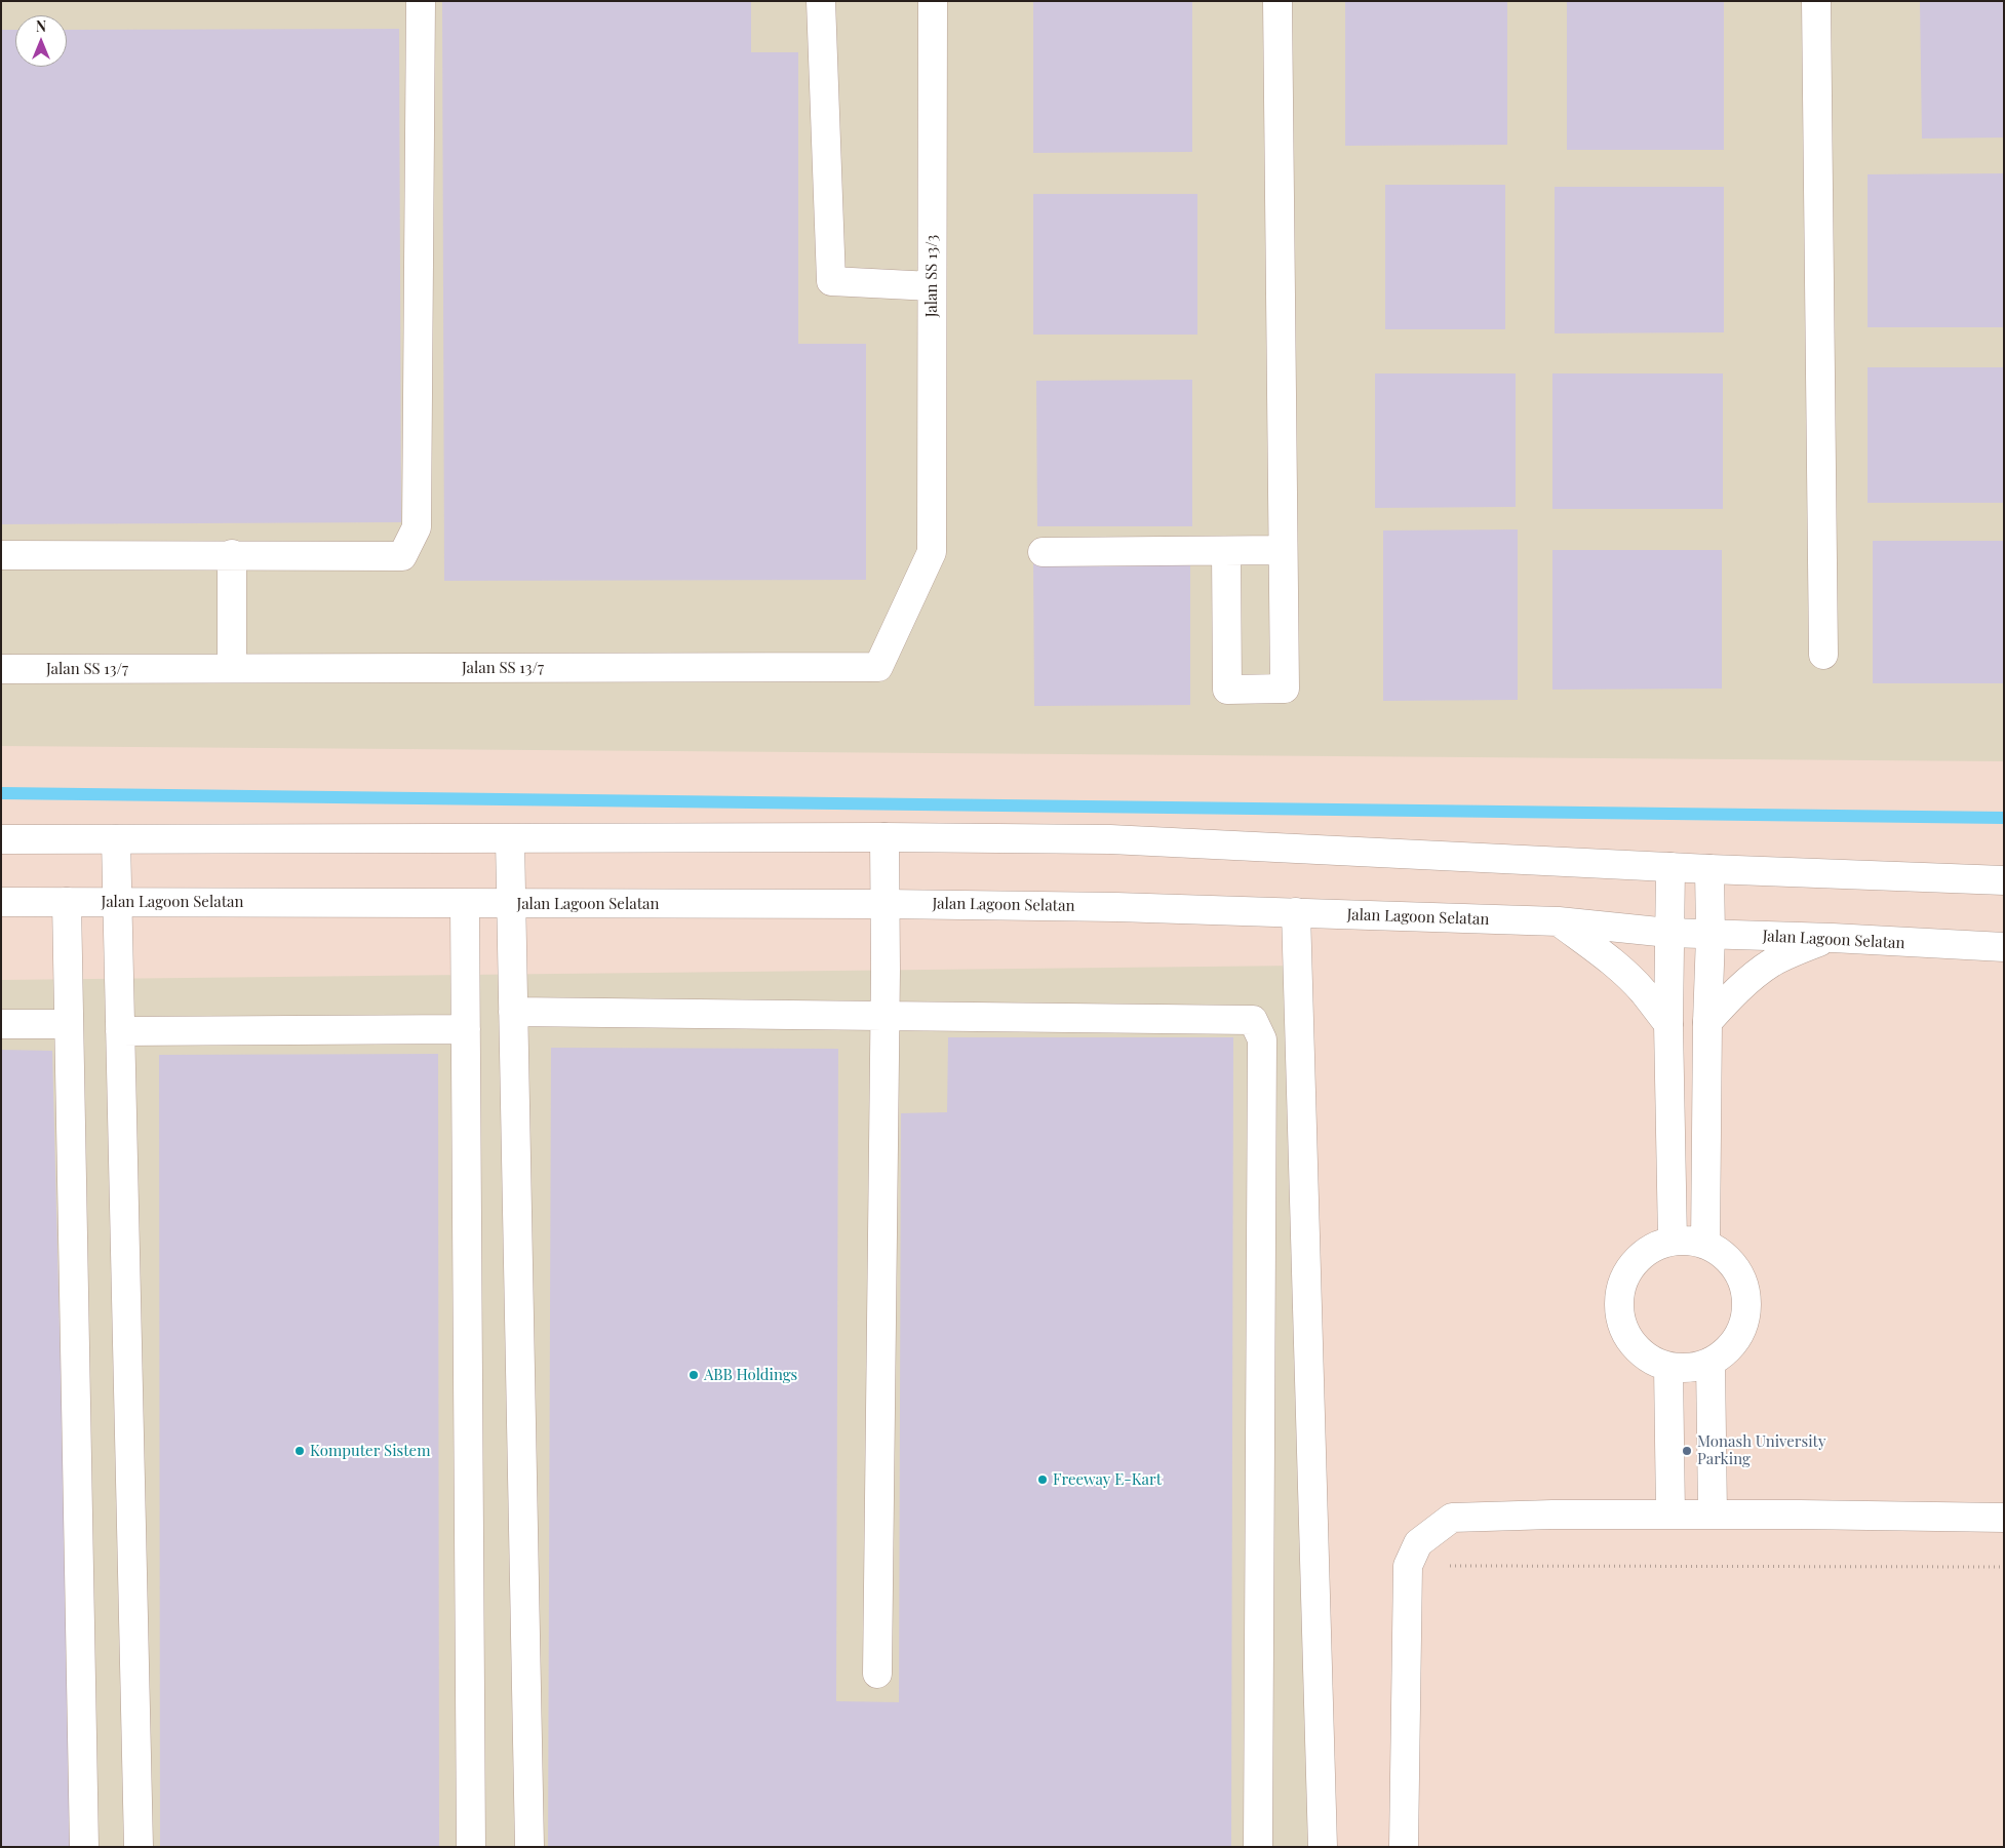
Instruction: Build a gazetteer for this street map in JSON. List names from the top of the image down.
{
  "streets": {
    "main road": ["Jalan SS 13/3", "Jalan SS 13/7", "Jalan Lagoon Selatan"]
  },
  "crossings": [
    ["Jalan SS 13/3", "Jalan SS 13/7"]
  ],
  "places": [
    "ABB Holdings",
    "Komputer Sistem",
    "Monash University Parking",
    "Freeway E-Kart"
  ],
  "north": "top"
}
